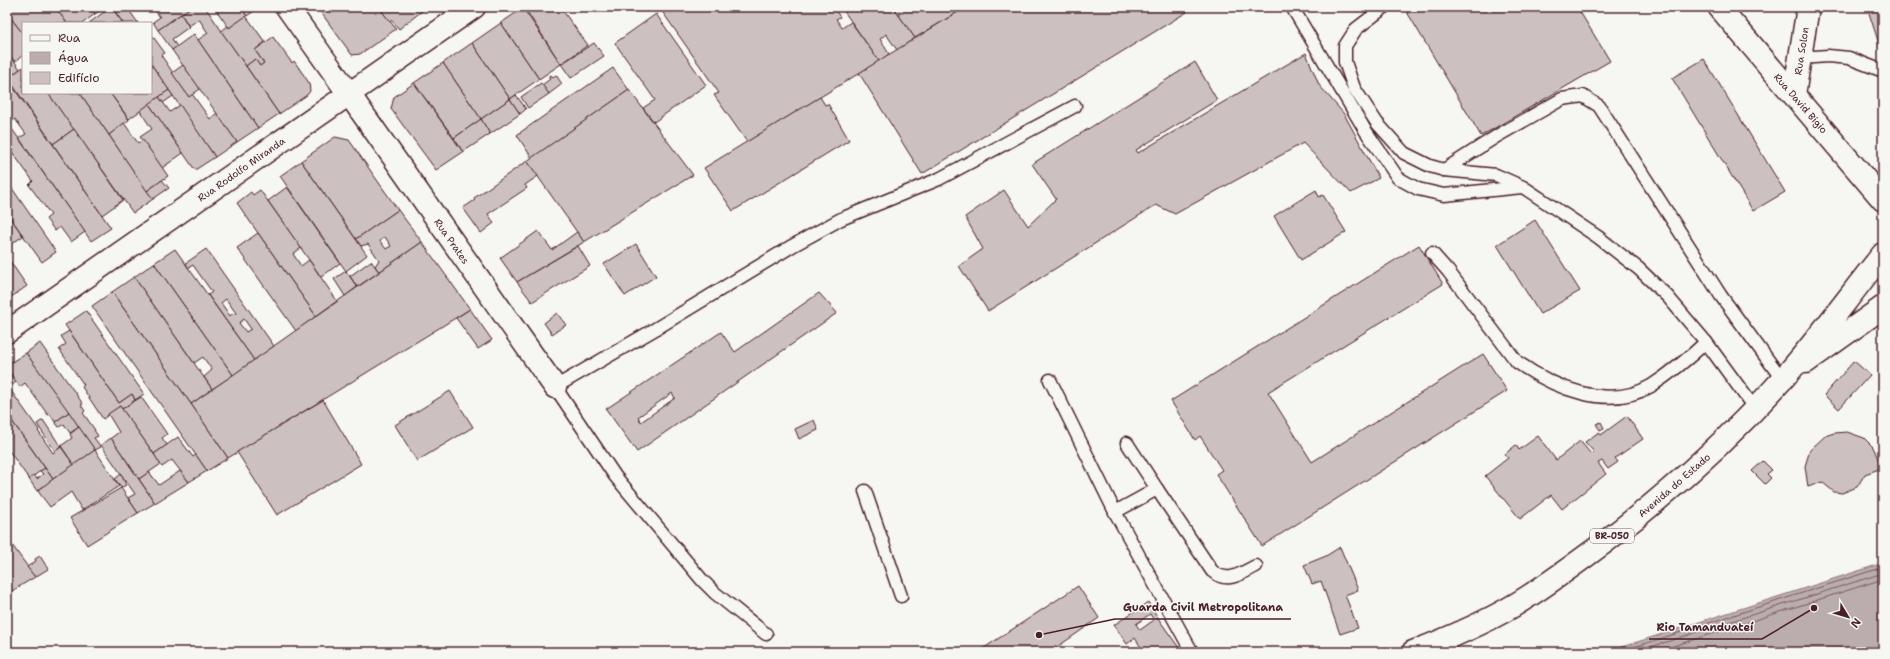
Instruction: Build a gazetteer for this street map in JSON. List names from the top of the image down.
{
  "streets": {
    "main road": [
      "Rua Solon",
      "Rua David Bigio",
      "Rua Rodolfo Miranda",
      "Rua Prates",
      "Avenida do Estado",
      "BR-050"
    ]
  },
  "crossings": [
    ["Rua Solon", "Rua David Bigio"],
    ["Rua Rodolfo Miranda", "Rua Prates"]
  ],
  "places": ["Rio Tamanduateí", "Guarda Civil Metropolitana"],
  "legend": ["Rua", "Água", "Edifício"],
  "north": "bottom right"
}
